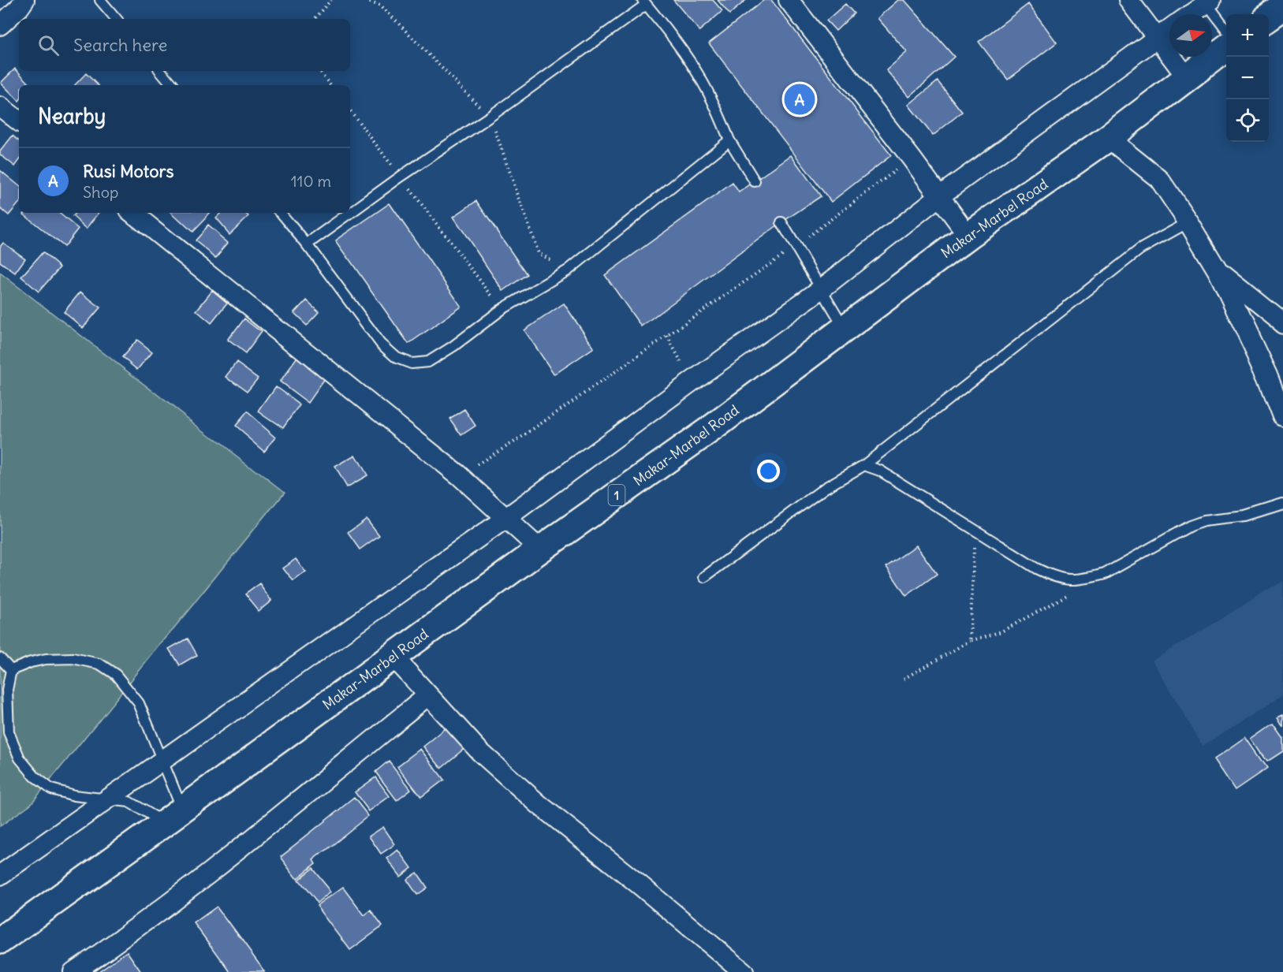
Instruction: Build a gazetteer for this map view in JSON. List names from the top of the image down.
{
  "streets": {
    "main road": ["Makar-Marbel Road", "1"]
  },
  "north": "right",
  "page": {
    "map_buttons": ["+", "−"],
    "search": "Search here",
    "pins": "A",
    "heading": "Nearby",
    "list": [
      {
        "mark": "A",
        "name": "Rusi Motors",
        "note": "Shop",
        "value": "110 m"
      }
    ]
  }
}
